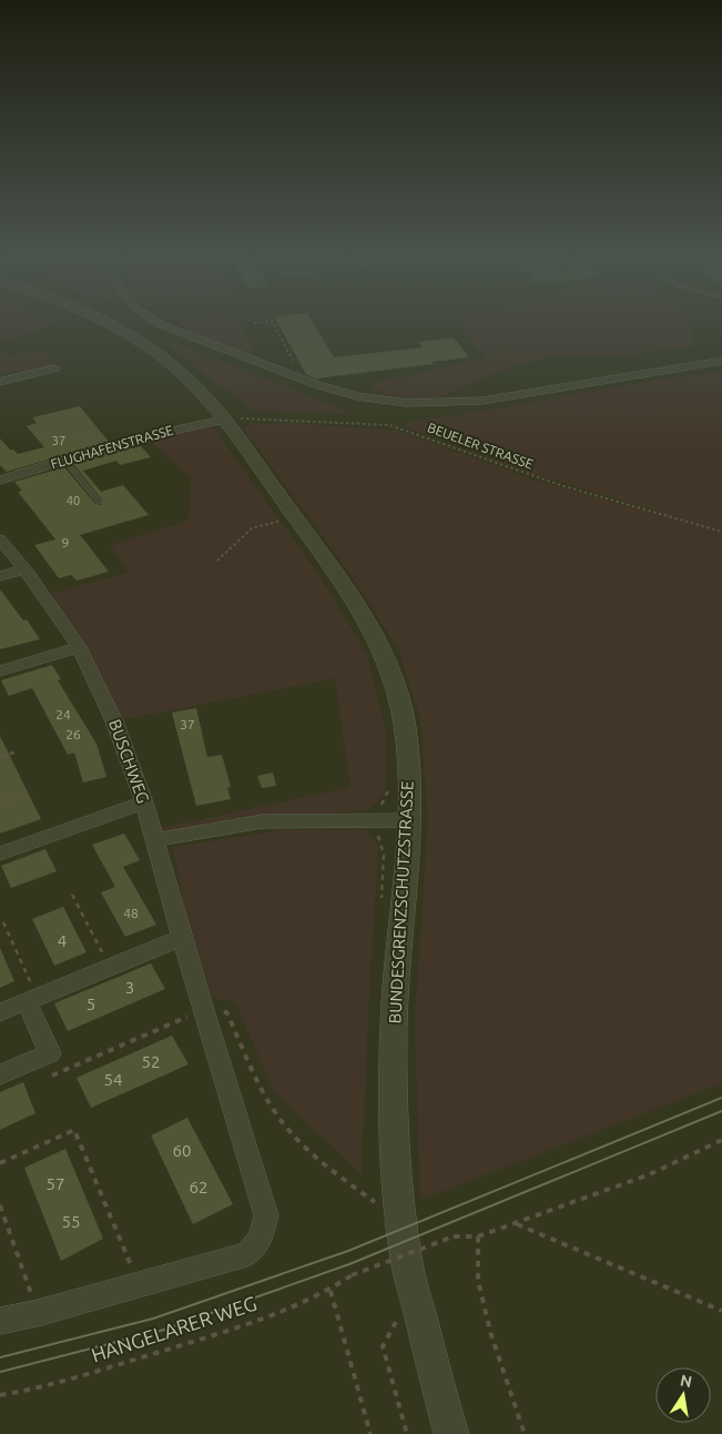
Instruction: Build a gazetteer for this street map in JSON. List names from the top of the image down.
{
  "streets": {
    "street": ["FLUGHAFENSTRASSE", "BUSCHWEG", "BUNDESGRENZSCHUTZSTRASSE"],
    "path": ["BEUELER STRASSE", "HANGELARER WEG"]
  },
  "crossings": [
    ["BEUELER STRASSE", "FLUGHAFENSTRASSE"],
    ["BEUELER STRASSE", "BUNDESGRENZSCHUTZSTRASSE"],
    ["FLUGHAFENSTRASSE", "BUNDESGRENZSCHUTZSTRASSE"]
  ],
  "house_numbers": [
    "37",
    "40",
    "9",
    "24",
    "37",
    "26",
    "48",
    "4",
    "3",
    "5",
    "52",
    "54",
    "60",
    "57",
    "62",
    "55"
  ],
  "north": "top"
}
